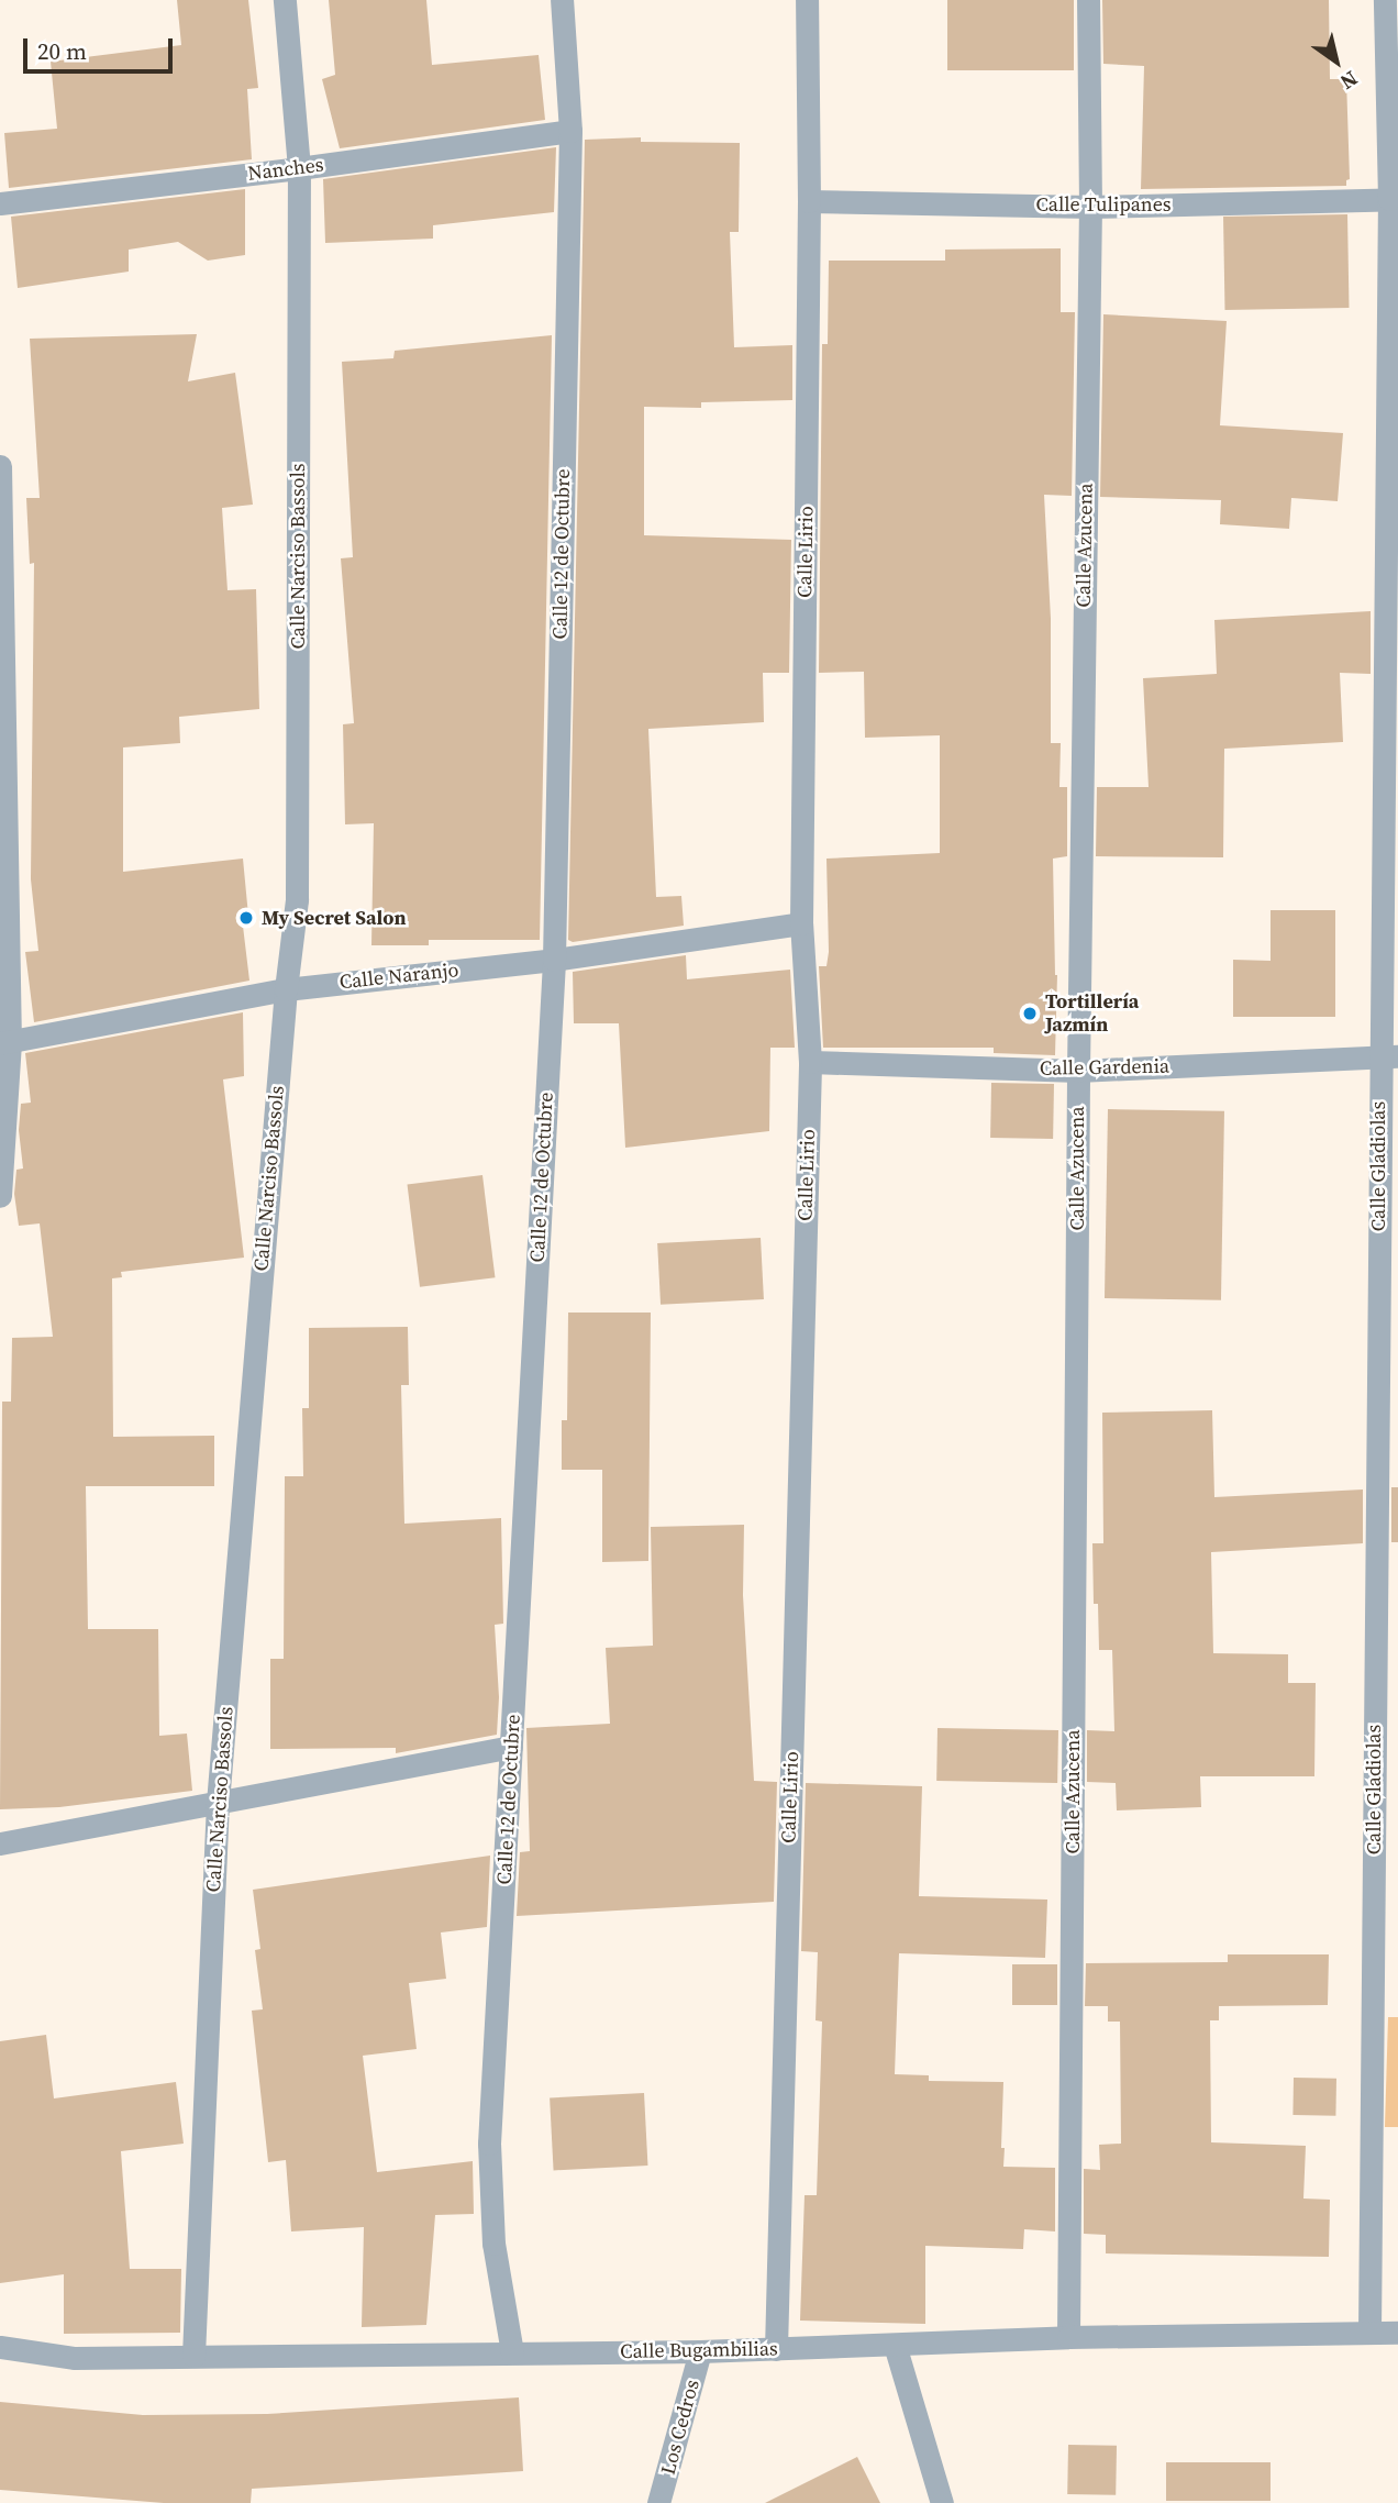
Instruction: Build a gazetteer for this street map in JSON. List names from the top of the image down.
{
  "streets": {
    "street": [
      "Nanches",
      "Calle Tulipanes",
      "Calle Azucena",
      "Calle Lirio",
      "Calle 12 de Octubre",
      "Calle Narciso Bassols",
      "Calle Naranjo",
      "Calle Gardenia",
      "Calle Gladiolas",
      "Calle Bugambilias",
      "Los Cedros"
    ]
  },
  "crossings": [
    ["Nanches", "Calle 12 de Octubre"],
    ["Nanches", "Calle Narciso Bassols"],
    ["Calle Tulipanes", "Calle Azucena"],
    ["Calle Tulipanes", "Calle Lirio"],
    ["Calle Tulipanes", "Calle Gladiolas"],
    ["Calle Azucena", "Calle Gardenia"],
    ["Calle Azucena", "Calle Bugambilias"],
    ["Calle Lirio", "Calle Naranjo"],
    ["Calle Lirio", "Calle Gardenia"],
    ["Calle Lirio", "Calle Bugambilias"],
    ["Calle 12 de Octubre", "Calle Naranjo"],
    ["Calle 12 de Octubre", "Calle Bugambilias"],
    ["Calle Narciso Bassols", "Calle Naranjo"],
    ["Calle Narciso Bassols", "Calle Bugambilias"],
    ["Calle Gardenia", "Calle Gladiolas"],
    ["Calle Gladiolas", "Calle Bugambilias"],
    ["Calle Bugambilias", "Los Cedros"]
  ],
  "places": ["My Secret Salon", "Tortillería Jazmín"],
  "scale_bar": "20 m",
  "north": "bottom right"
}
